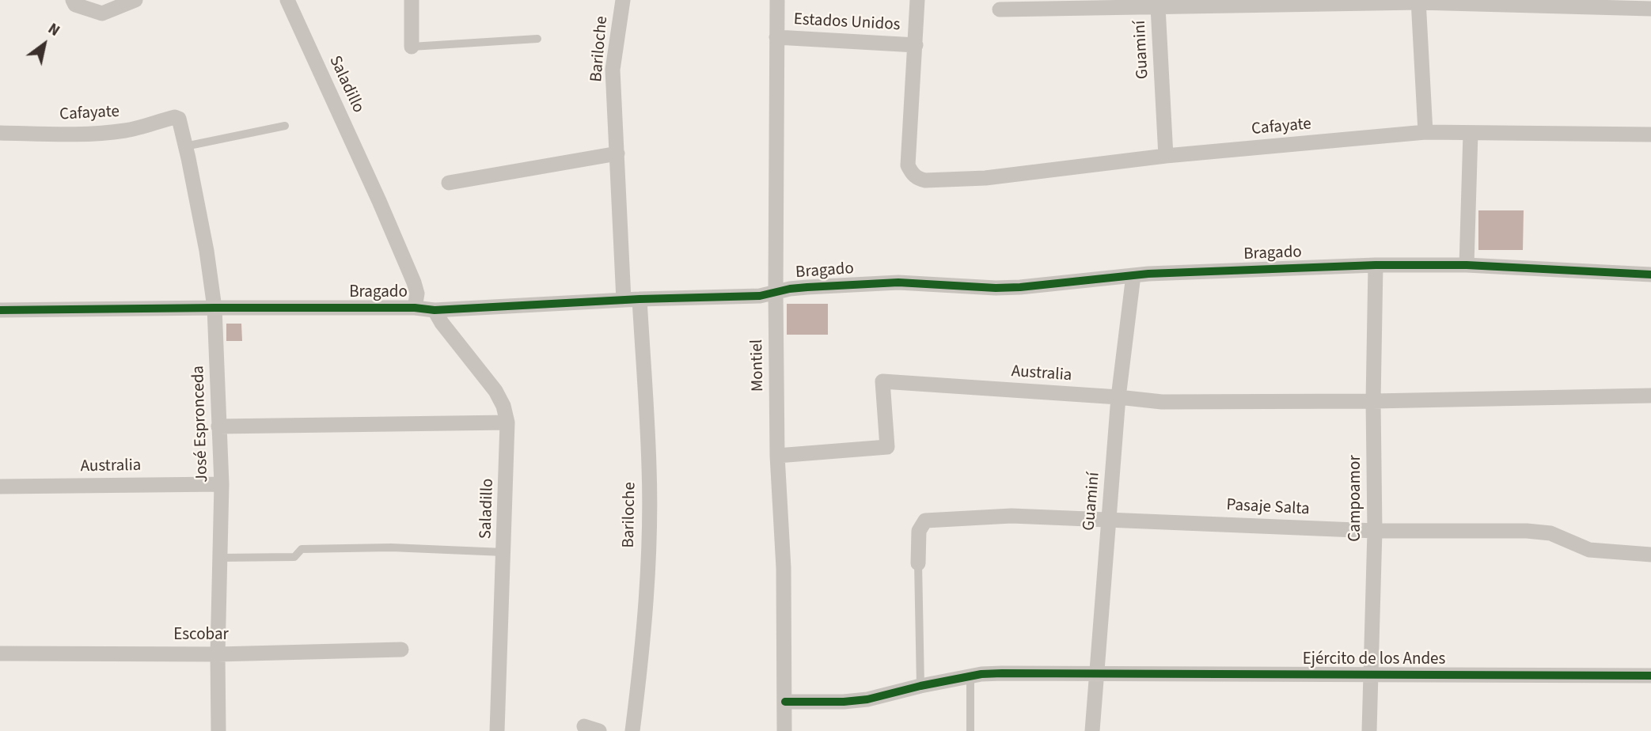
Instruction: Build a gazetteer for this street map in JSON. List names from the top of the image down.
{
  "streets": {
    "street": [
      "Estados Unidos",
      "Bariloche",
      "Guaminí",
      "Saladillo",
      "Cafayate",
      "Bragado",
      "Montiel",
      "Australia",
      "José Espronceda",
      "Campoamor",
      "Pasaje Salta",
      "Escobar",
      "Ejército de los Andes"
    ]
  },
  "crossings": [
    ["Estados Unidos", "Cafayate"],
    ["Estados Unidos", "Montiel"],
    ["Bariloche", "Bragado"],
    ["Guaminí", "Cafayate"],
    ["Guaminí", "Bragado"],
    ["Guaminí", "Australia"],
    ["Guaminí", "Pasaje Salta"],
    ["Guaminí", "Ejército de los Andes"],
    ["Saladillo", "Bragado"],
    ["Cafayate", "José Espronceda"],
    ["Bragado", "Montiel"],
    ["Bragado", "José Espronceda"],
    ["Bragado", "Campoamor"],
    ["Montiel", "Australia"],
    ["Montiel", "Ejército de los Andes"],
    ["Australia", "José Espronceda"],
    ["Australia", "Campoamor"],
    ["José Espronceda", "Escobar"],
    ["Campoamor", "Pasaje Salta"],
    ["Campoamor", "Ejército de los Andes"]
  ],
  "north": "top right"
}
